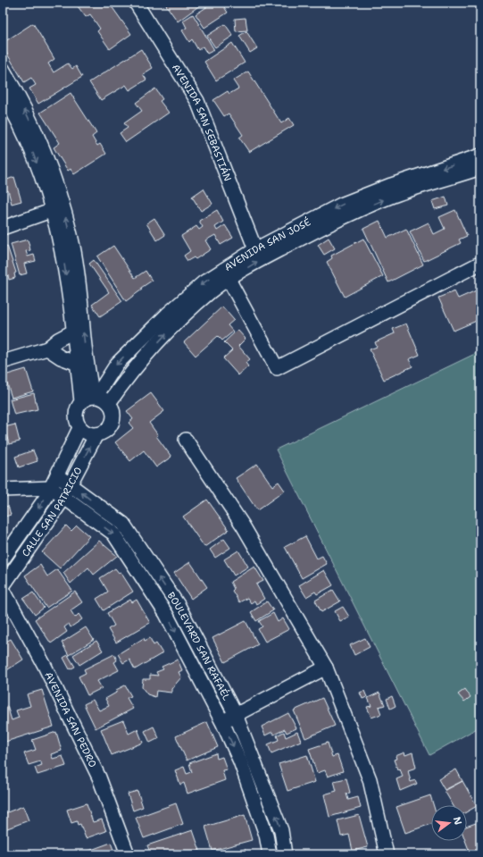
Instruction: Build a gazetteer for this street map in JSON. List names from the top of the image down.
{
  "streets": {
    "street": [
      "AVENIDA SAN SEBASTIÁN",
      "AVENIDA SAN JOSÉ",
      "CALLE SAN PATRICIO",
      "BOULEVARD SAN RAFAÉL",
      "AVENIDA SAN PEDRO"
    ]
  },
  "crossings": [
    ["AVENIDA SAN SEBASTIÁN", "AVENIDA SAN JOSÉ"],
    ["AVENIDA SAN JOSÉ", "CALLE SAN PATRICIO"],
    ["CALLE SAN PATRICIO", "BOULEVARD SAN RAFAÉL"]
  ],
  "north": "right"
}
